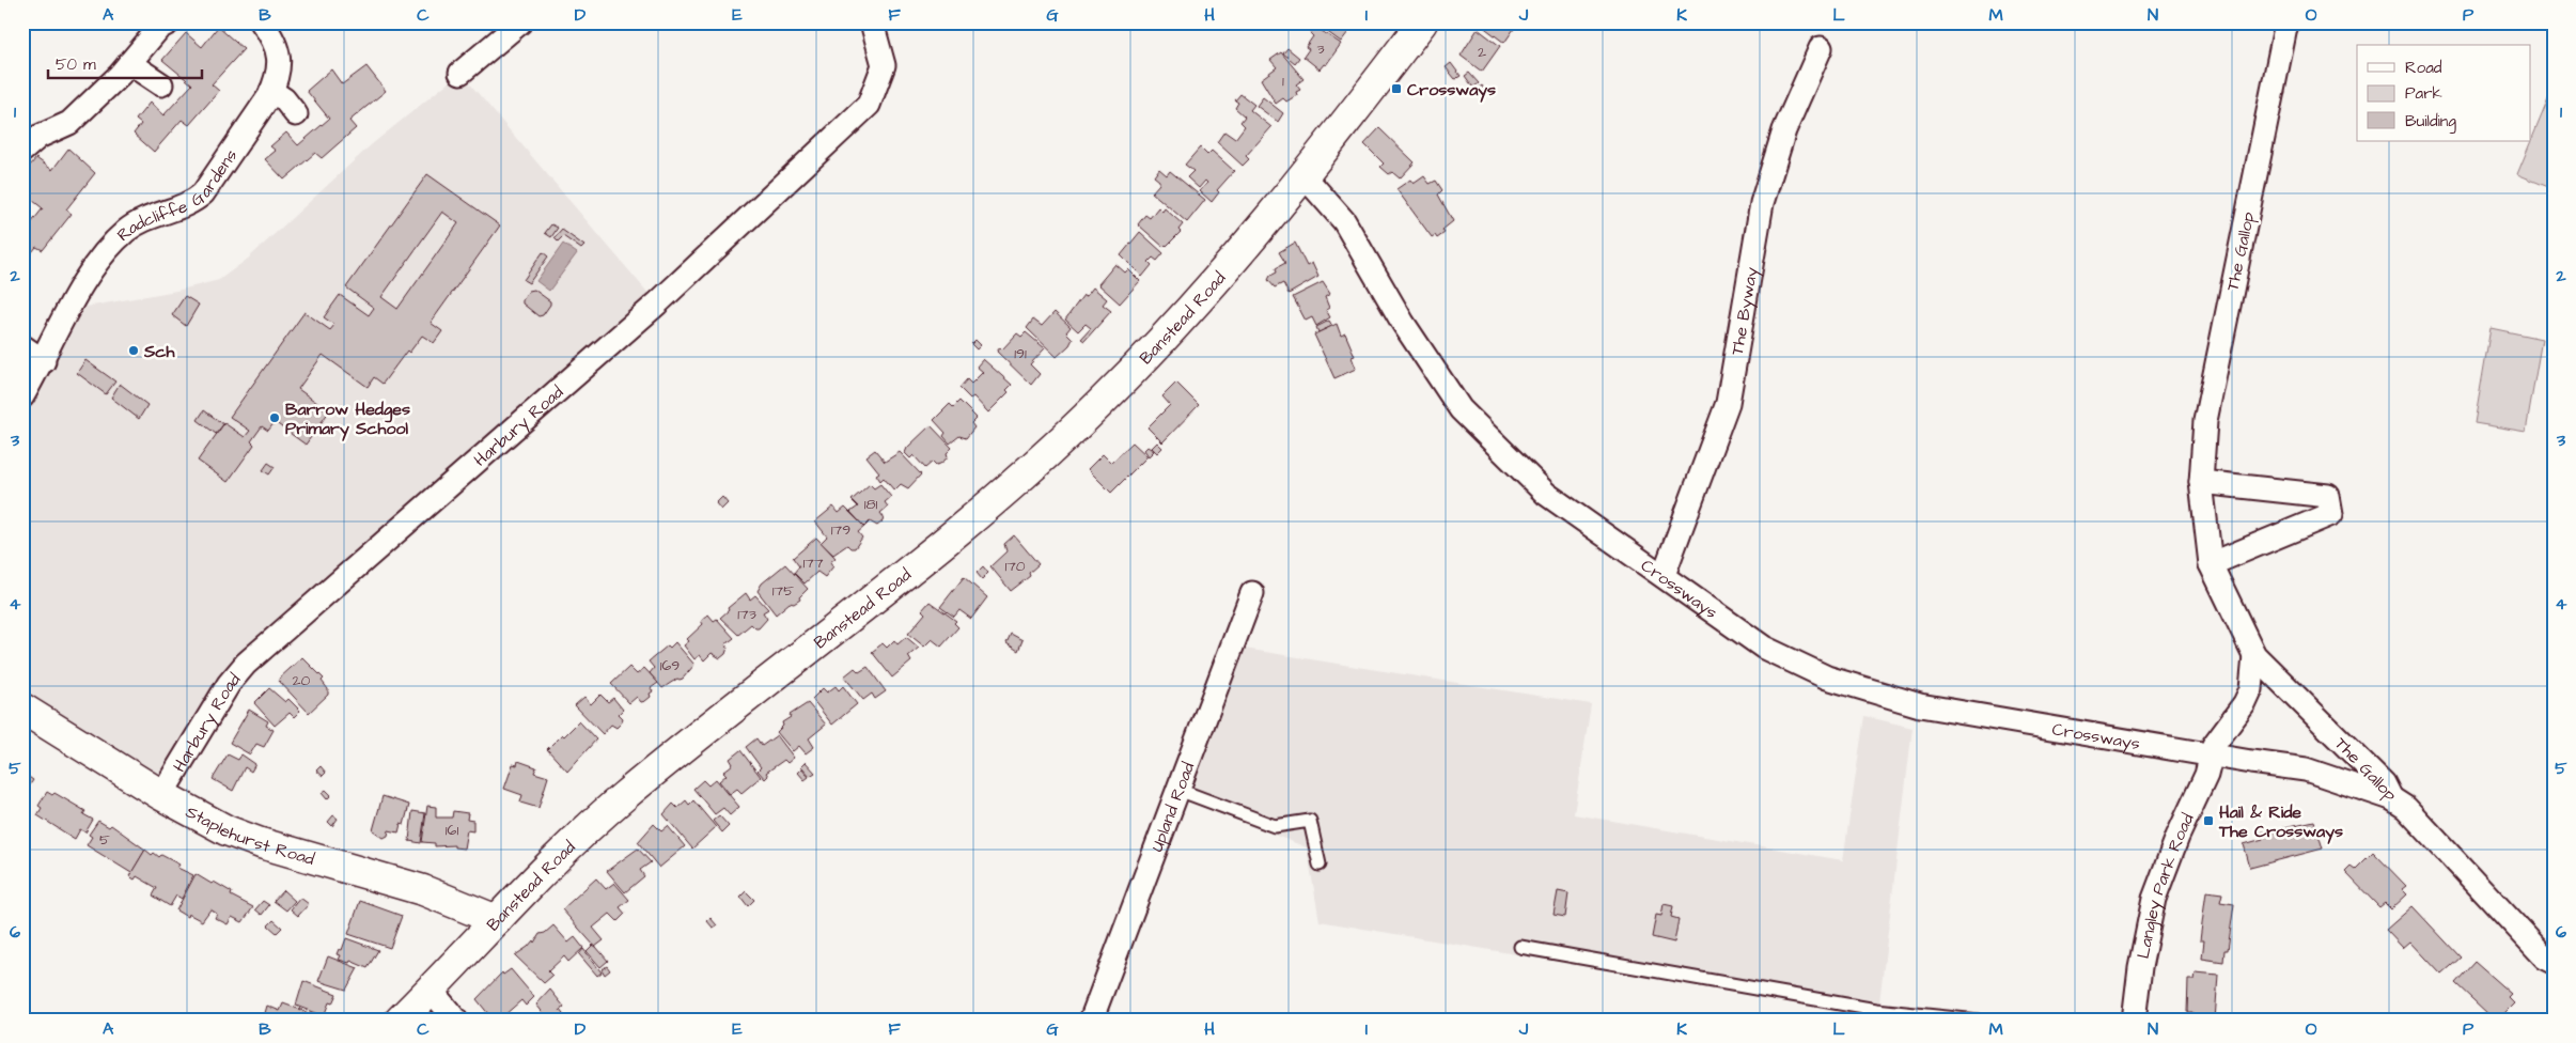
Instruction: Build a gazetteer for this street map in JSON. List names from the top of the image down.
{
  "streets": {
    "street": [
      "Radcliffe Gardens",
      "The Gallop",
      "The Byway",
      "Banstead Road",
      "Harbury Road",
      "Crossways",
      "Upland Road",
      "Staplehurst Road",
      "Langley Park Road"
    ]
  },
  "crossings": [
    ["The Gallop", "Crossways"],
    ["The Byway", "Crossways"],
    ["Banstead Road", "Crossways"],
    ["Banstead Road", "Staplehurst Road"],
    ["Harbury Road", "Staplehurst Road"],
    ["Crossways", "Langley Park Road"]
  ],
  "places": {
    "transit": ["Crossways", "Hail & Ride The Crossways"],
    "other": ["Sch", "Barrow Hedges Primary School"]
  },
  "house_numbers": [
    "3",
    "2",
    "1",
    "191",
    "181",
    "179",
    "177",
    "170",
    "175",
    "173",
    "169",
    "20",
    "161",
    "5"
  ],
  "legend": ["Road", "Park", "Building"],
  "scale_bar": "50 m",
  "grid": {
    "columns": [
      "A",
      "B",
      "C",
      "D",
      "E",
      "F",
      "G",
      "H",
      "I",
      "J",
      "K",
      "L",
      "M",
      "N",
      "O",
      "P"
    ],
    "rows": [
      "1",
      "2",
      "3",
      "4",
      "5",
      "6"
    ]
  }
}
